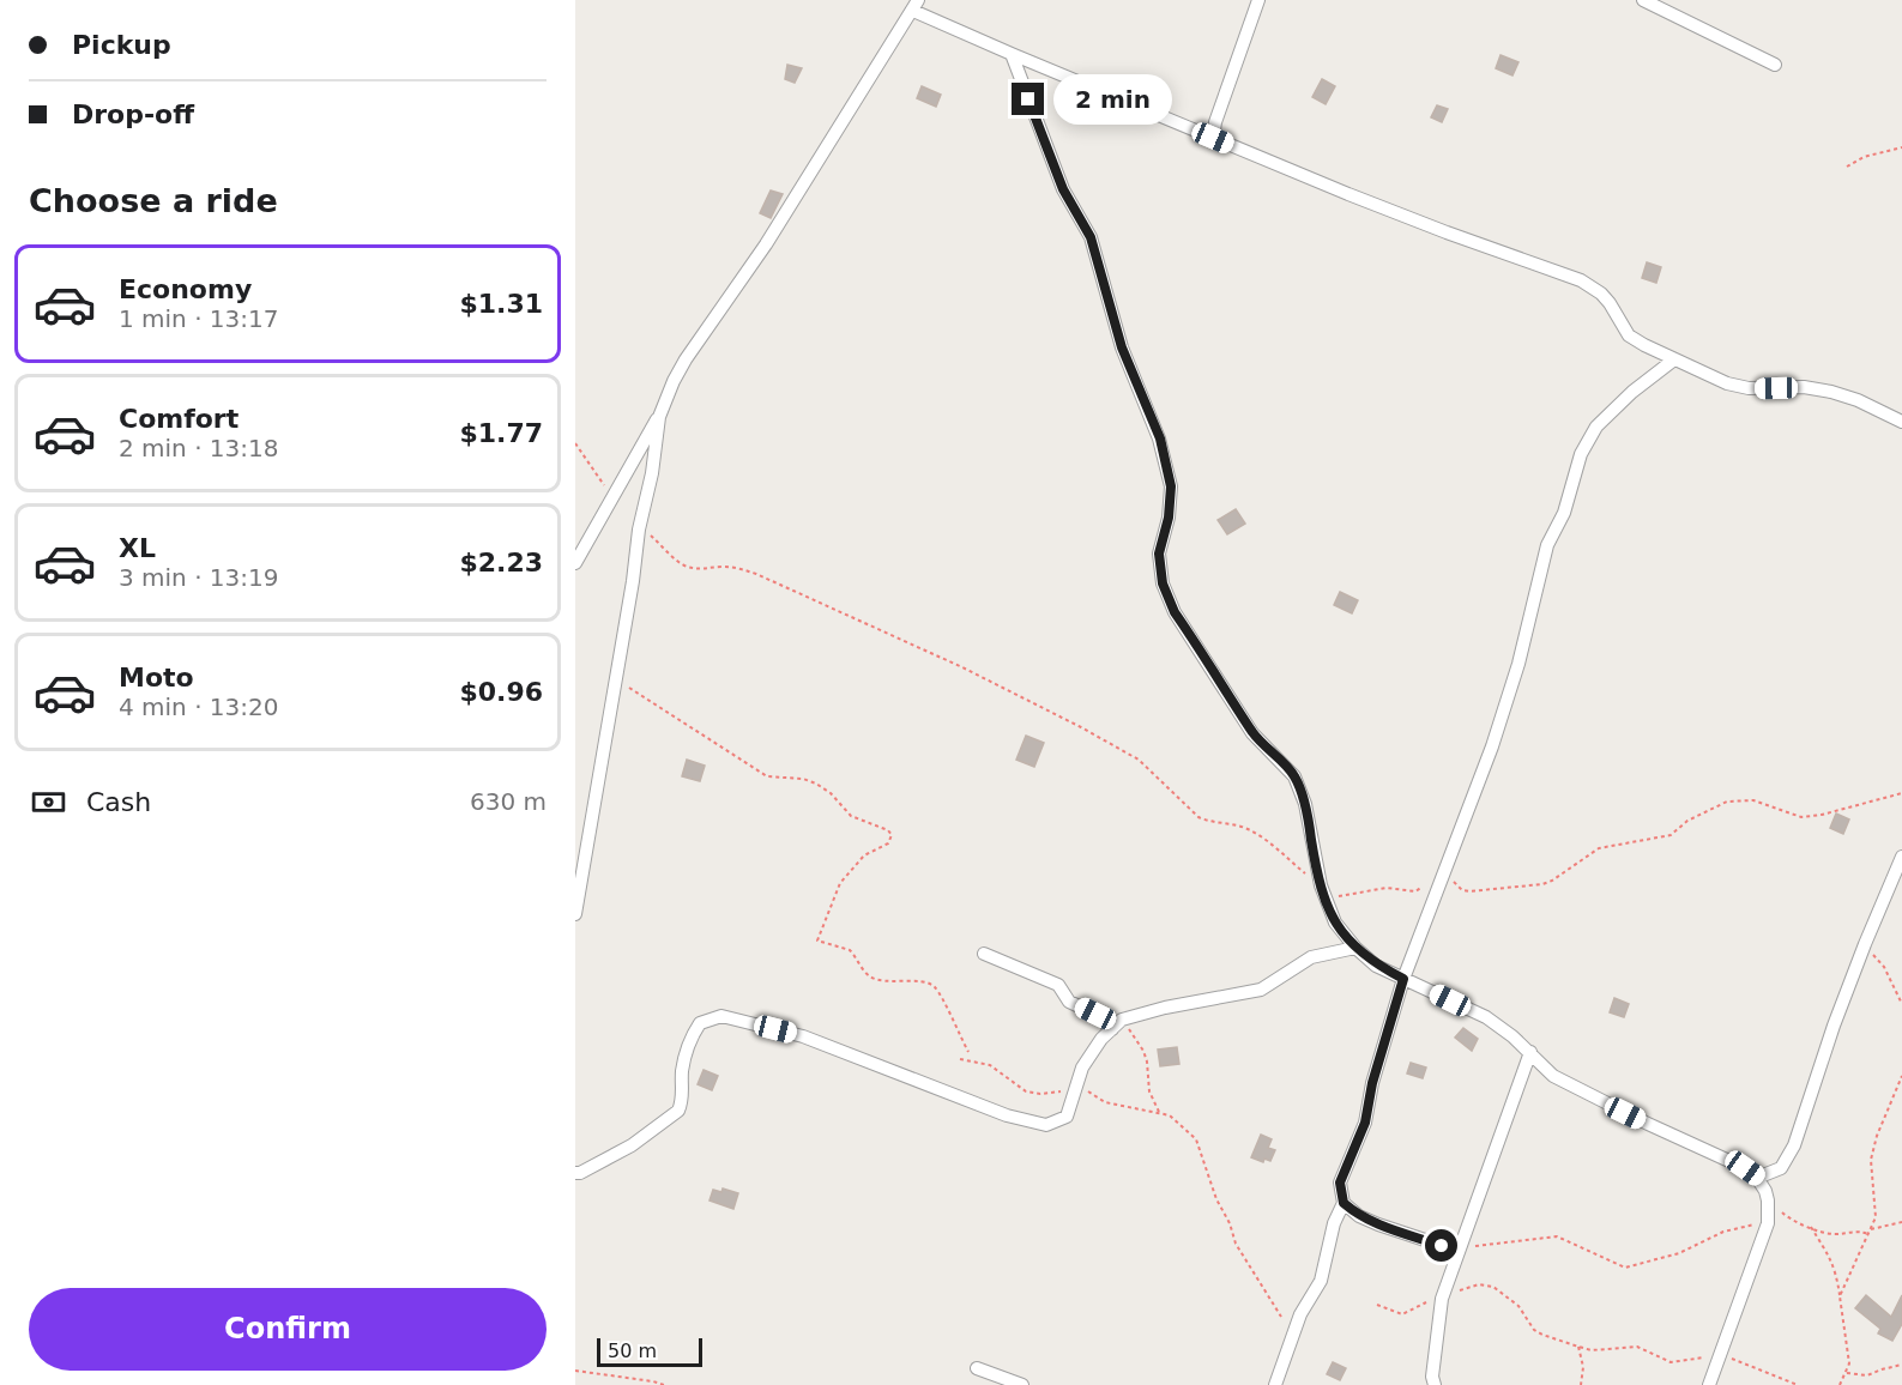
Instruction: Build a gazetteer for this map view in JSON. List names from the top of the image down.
{
  "scale_bar": "50 m",
  "page": {
    "banner": ["Pickup", "Drop-off"],
    "bubble": "2 min",
    "heading": "Choose a ride",
    "list": [
      {
        "name": "Economy",
        "note": "1 min · 13:17",
        "value": "$1.31"
      },
      {
        "name": "Comfort",
        "note": "2 min · 13:18",
        "value": "$1.77"
      },
      {
        "name": "XL",
        "note": "3 min · 13:19",
        "value": "$2.23"
      },
      {
        "name": "Moto",
        "note": "4 min · 13:20",
        "value": "$0.96"
      }
    ],
    "pay": ["Cash", "630 m"],
    "buttons": "Confirm",
    "scale": "50 m"
  }
}
